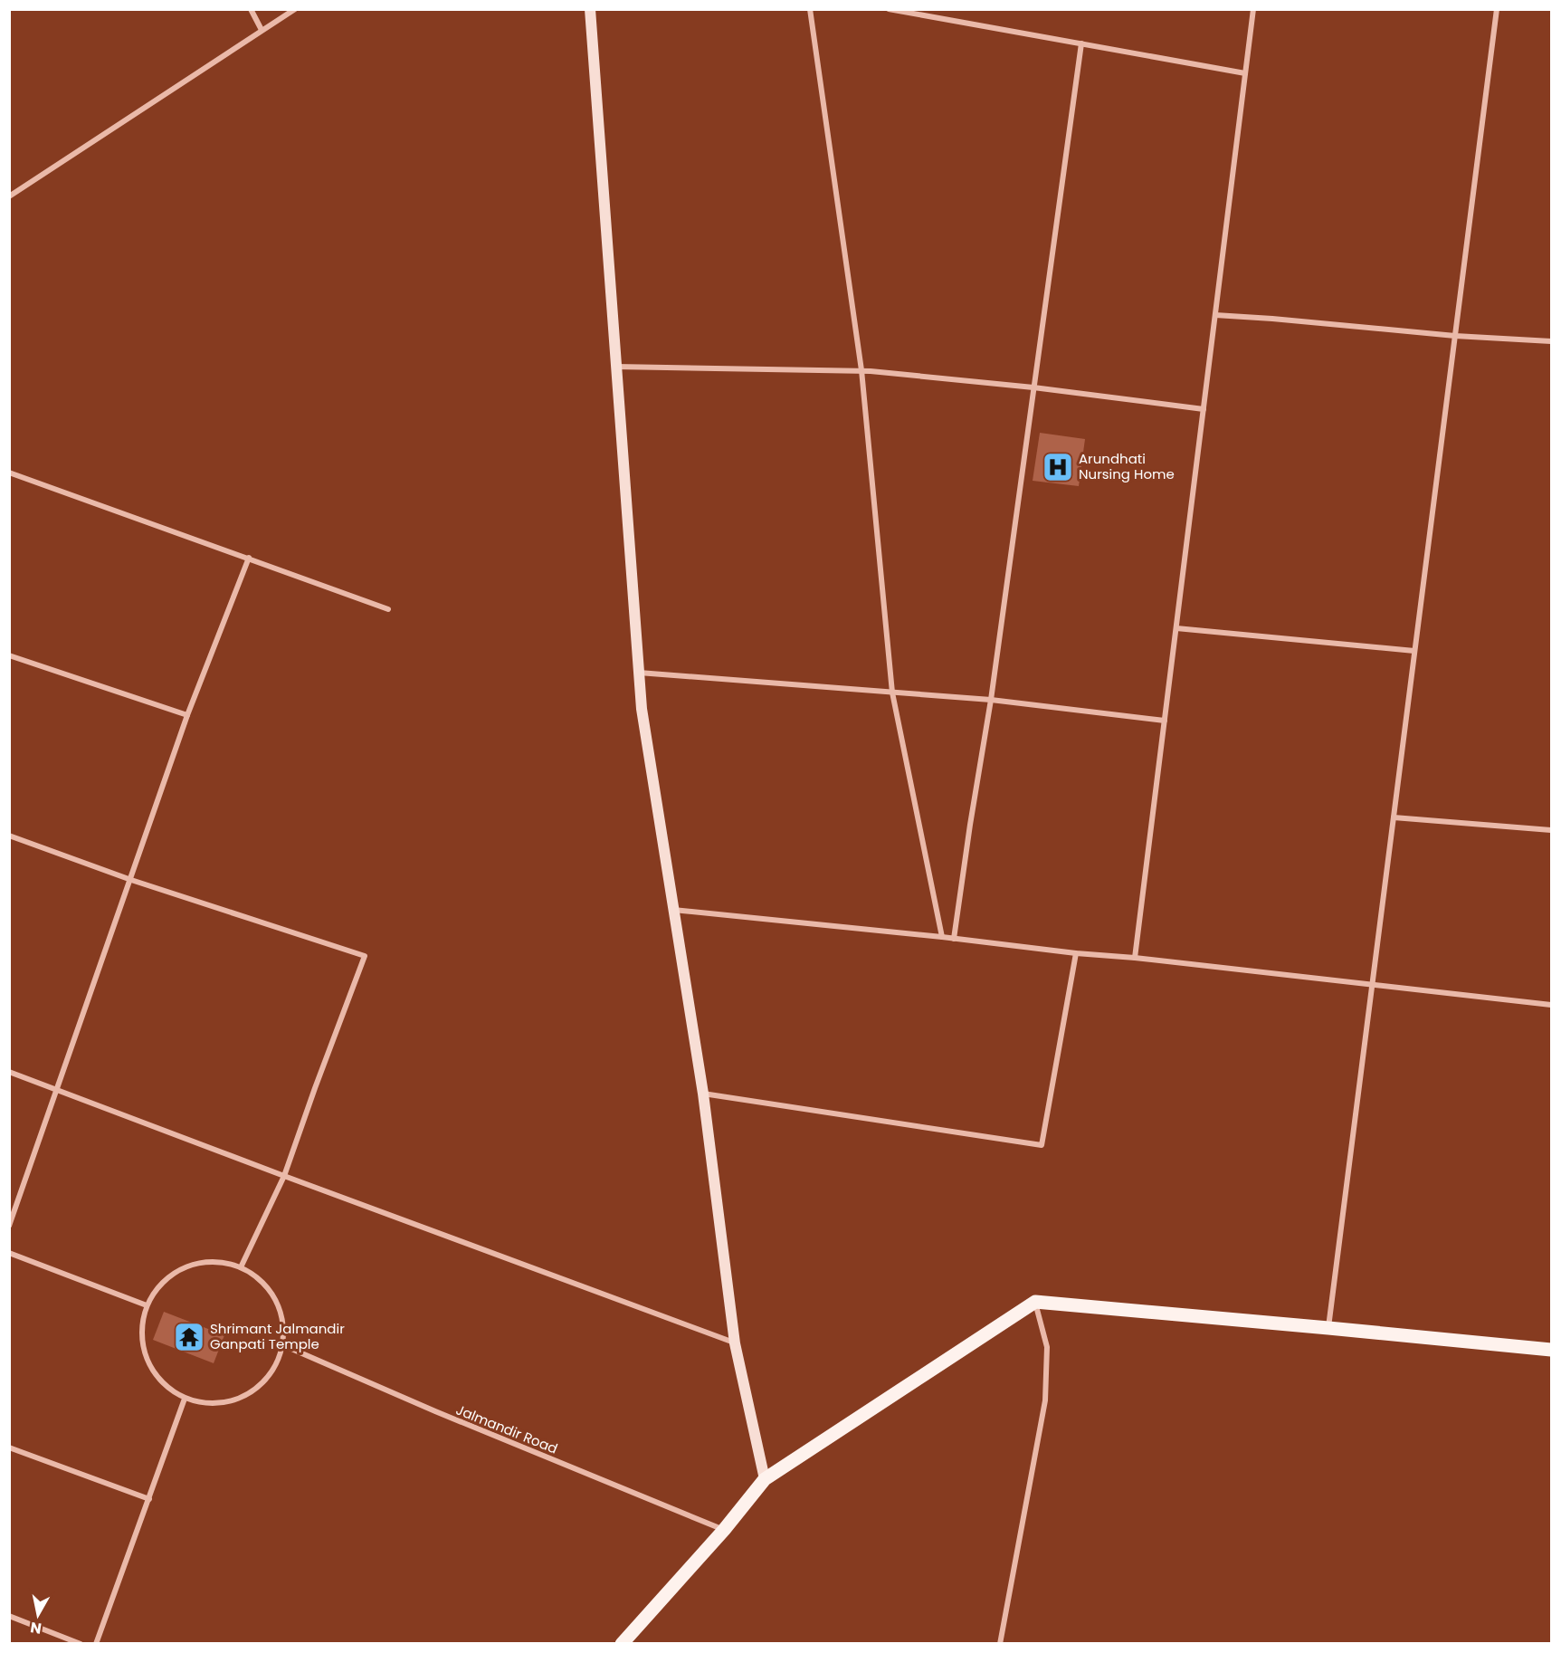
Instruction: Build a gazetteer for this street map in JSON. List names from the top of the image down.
{
  "streets": {
    "street": ["Jalmandir Road"]
  },
  "places": {
    "hospital": ["Arundhati Nursing Home"],
    "temple": ["Shrimant Jalmandir Ganpati Temple"]
  },
  "north": "bottom"
}
